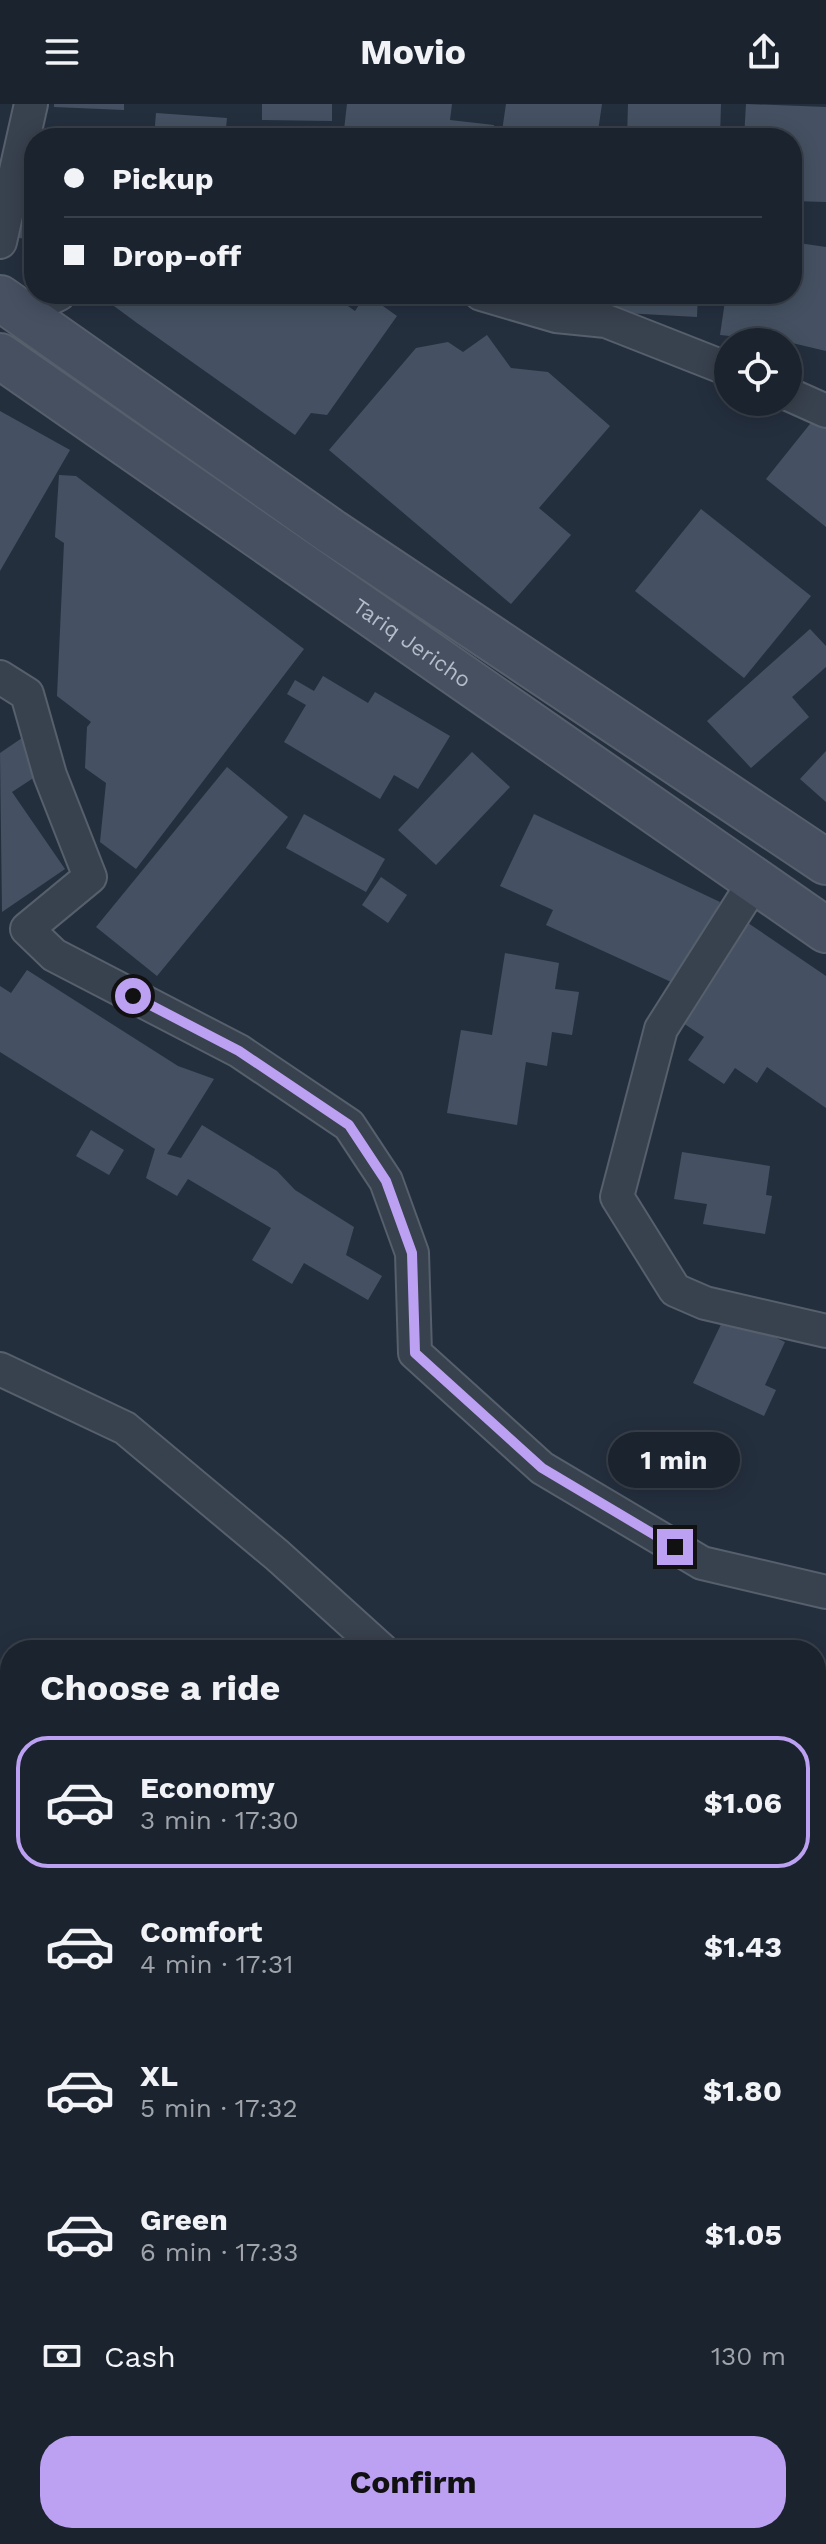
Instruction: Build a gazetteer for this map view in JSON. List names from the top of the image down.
{
  "streets": {
    "main road": ["Tariq Jericho"]
  },
  "page": {
    "header": "Movio",
    "banner": ["Pickup", "Drop-off"],
    "bubble": "1 min",
    "heading": "Choose a ride",
    "list": [
      {
        "name": "Economy",
        "note": "3 min · 17:30",
        "value": "$1.06"
      },
      {
        "name": "Comfort",
        "note": "4 min · 17:31",
        "value": "$1.43"
      },
      {
        "name": "XL",
        "note": "5 min · 17:32",
        "value": "$1.80"
      },
      {
        "name": "Green",
        "note": "6 min · 17:33",
        "value": "$1.05"
      }
    ],
    "pay": ["Cash", "130 m"],
    "buttons": "Confirm"
  }
}
